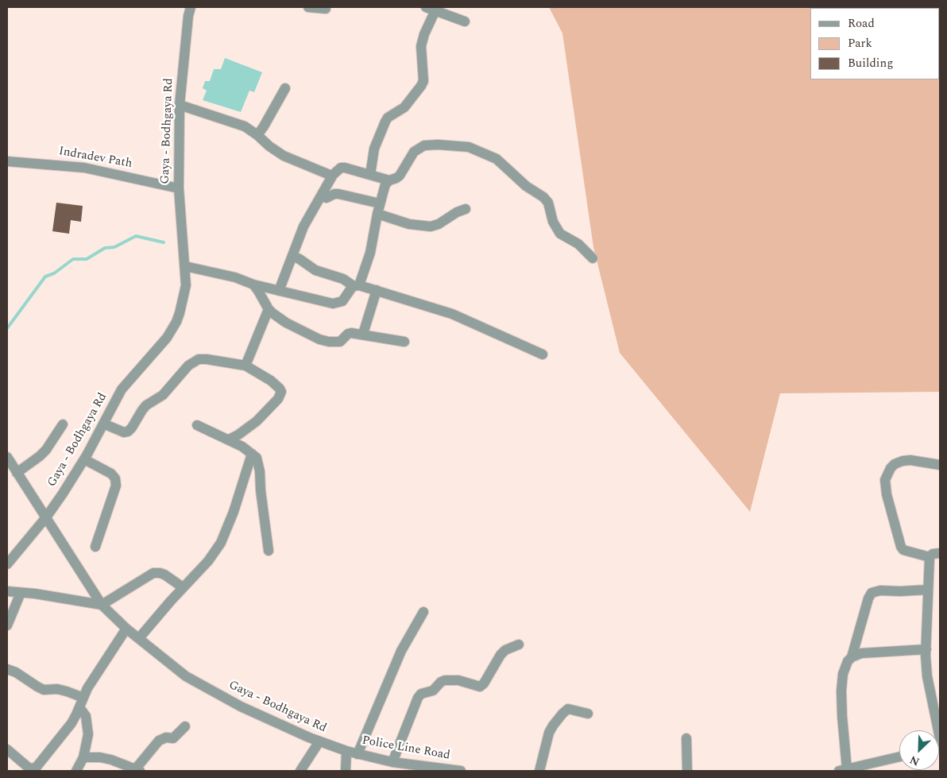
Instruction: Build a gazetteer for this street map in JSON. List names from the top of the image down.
{
  "streets": {
    "street": ["Gaya - Bodhgaya Rd", "Indradev Path", "Police Line Road"]
  },
  "crossings": [
    ["Gaya - Bodhgaya Rd", "Indradev Path"],
    ["Gaya - Bodhgaya Rd", "Police Line Road"]
  ],
  "legend": ["Road", "Park", "Building"],
  "north": "bottom left"
}
